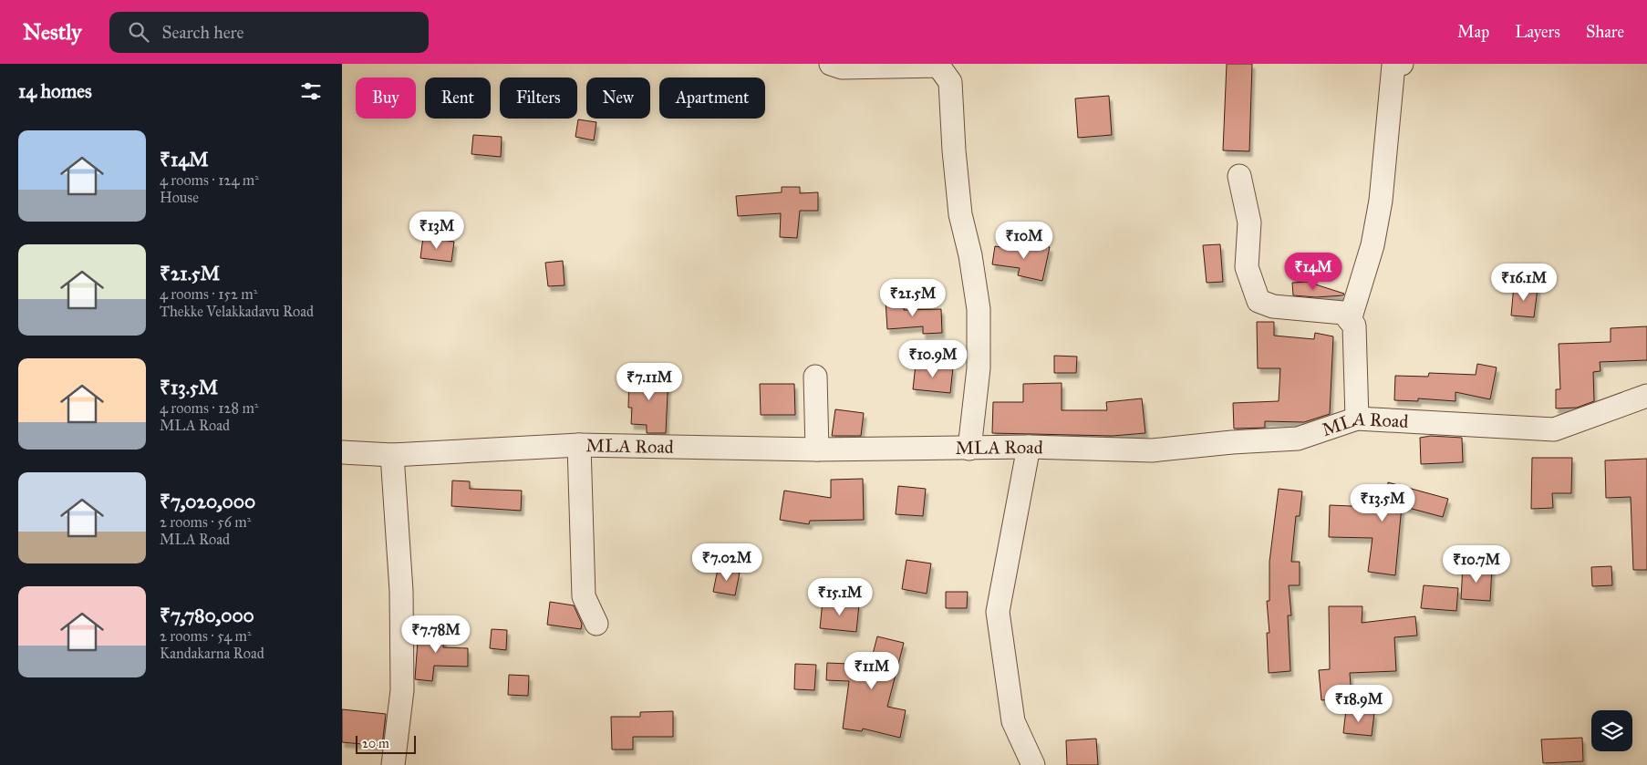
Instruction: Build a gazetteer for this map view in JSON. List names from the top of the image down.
{
  "streets": {
    "street": ["MLA Road"]
  },
  "scale_bar": "20 m",
  "page": {
    "header": "Nestly",
    "search": "Search here",
    "nav": ["Map", "Layers", "Share"],
    "heading": "14 homes",
    "chip": [
      "Buy",
      "Rent",
      "Filters",
      "New",
      "Apartment"
    ],
    "list": [
      {
        "name": "₹14M",
        "note": "4 rooms · 124 m² · House"
      },
      {
        "name": "₹21.5M",
        "note": "4 rooms · 152 m² · Thekke Velakkadavu Road"
      },
      {
        "name": "₹13.5M",
        "note": "4 rooms · 128 m² · MLA Road"
      },
      {
        "name": "₹7,020,000",
        "note": "2 rooms · 56 m² · MLA Road"
      },
      {
        "name": "₹7,780,000",
        "note": "2 rooms · 54 m² · Kandakarna Road"
      }
    ],
    "price": [
      "₹13M",
      "₹10M",
      "₹14M",
      "₹16.1M",
      "₹21.5M",
      "₹10.9M",
      "₹7.11M",
      "₹13.5M",
      "₹7.02M",
      "₹10.7M",
      "₹15.1M",
      "₹7.78M",
      "₹11M",
      "₹18.9M"
    ],
    "scale": "20 m"
  }
}
